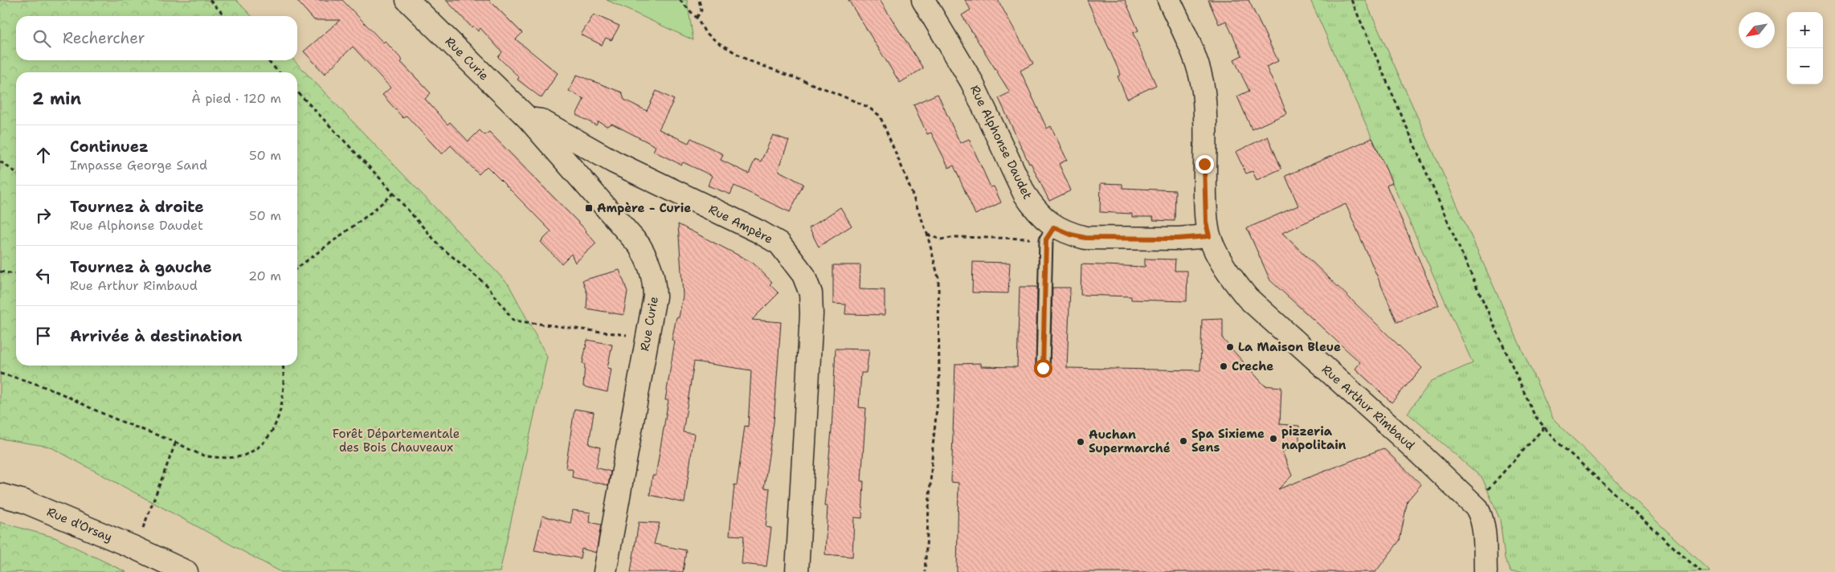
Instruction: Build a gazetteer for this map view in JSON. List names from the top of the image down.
{
  "streets": {
    "street": [
      "Rue Curie",
      "Rue Alphonse Daudet",
      "Rue Ampère",
      "Rue Arthur Rimbaud",
      "Rue d'Orsay"
    ]
  },
  "crossings": [
    ["Rue Curie", "Rue Ampère"],
    ["Rue Alphonse Daudet", "Rue Arthur Rimbaud"]
  ],
  "parks": ["Forêt Départementale des Bois Chauveaux"],
  "places": {
    "transit": ["Ampère - Curie"],
    "other": [
      "La Maison Bleue",
      "Creche",
      "pizzeria napolitain",
      "Spa Sixieme Sens",
      "Auchan Supermarché"
    ]
  },
  "north": "bottom left",
  "page": {
    "map_buttons": ["+", "−"],
    "search": "Rechercher",
    "heading": ["2 min", "À pied · 120 m"],
    "list": [
      ["Continuez", "Impasse George Sand", "50 m"],
      ["Tournez à droite", "Rue Alphonse Daudet", "50 m"],
      ["Tournez à gauche", "Rue Arthur Rimbaud", "20 m"],
      "Arrivée à destination"
    ]
  }
}
